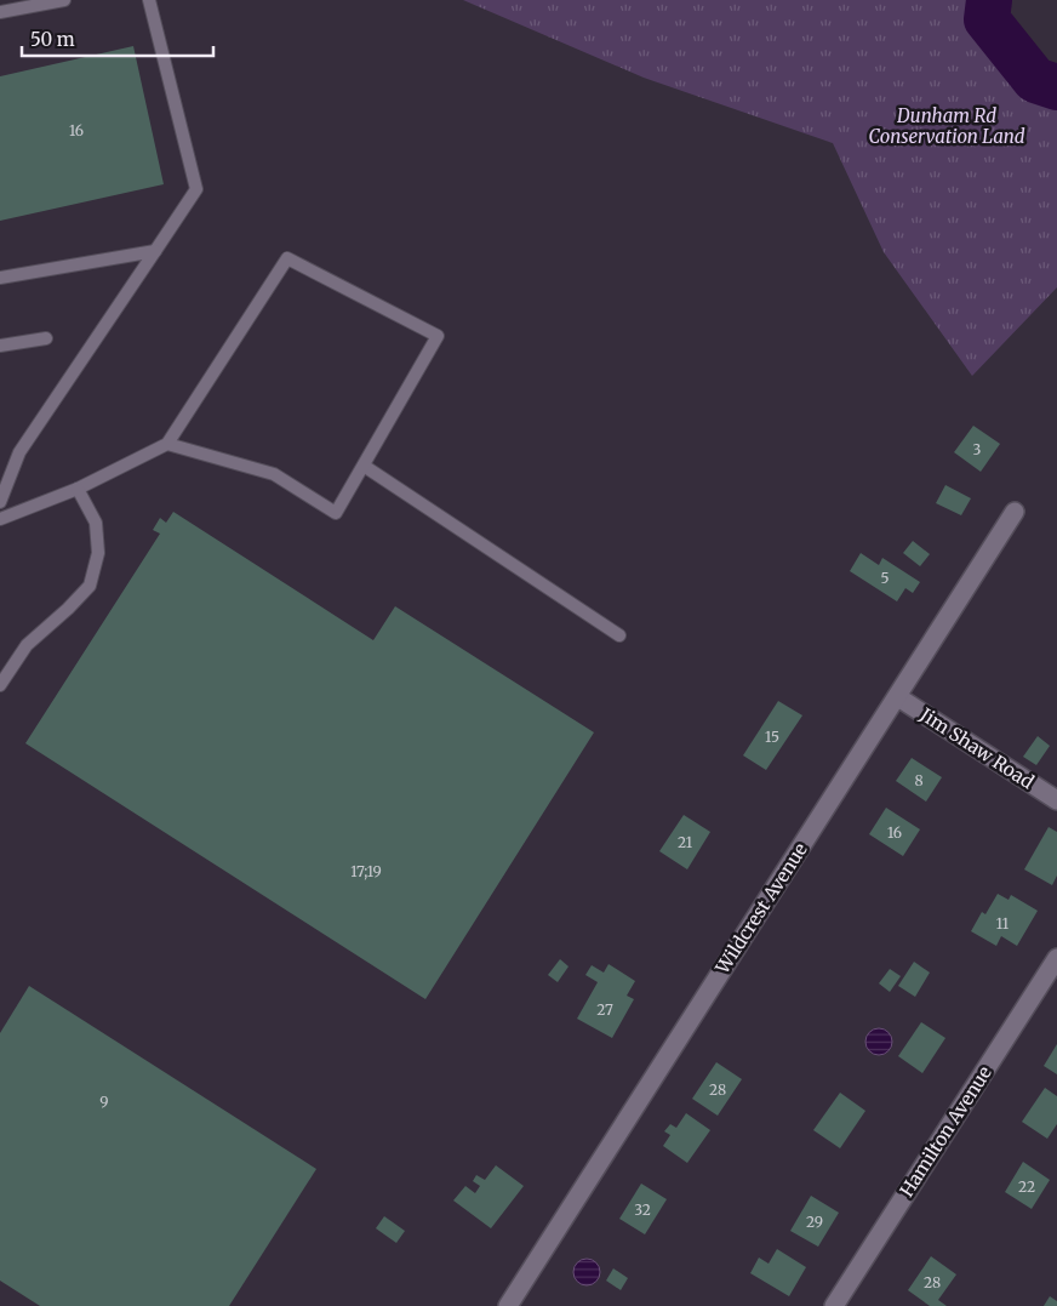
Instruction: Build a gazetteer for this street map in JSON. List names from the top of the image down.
{
  "streets": {
    "street": ["Jim Shaw Road", "Wildcrest Avenue", "Hamilton Avenue"]
  },
  "crossings": [
    ["Jim Shaw Road", "Wildcrest Avenue"]
  ],
  "parks": ["Dunham Rd Conservation Land"],
  "house_numbers": [
    "16",
    "3",
    "5",
    "15",
    "8",
    "16",
    "21",
    "17;19",
    "11",
    "27",
    "28",
    "9",
    "22",
    "32",
    "29",
    "28"
  ],
  "scale_bar": "50 m"
}
